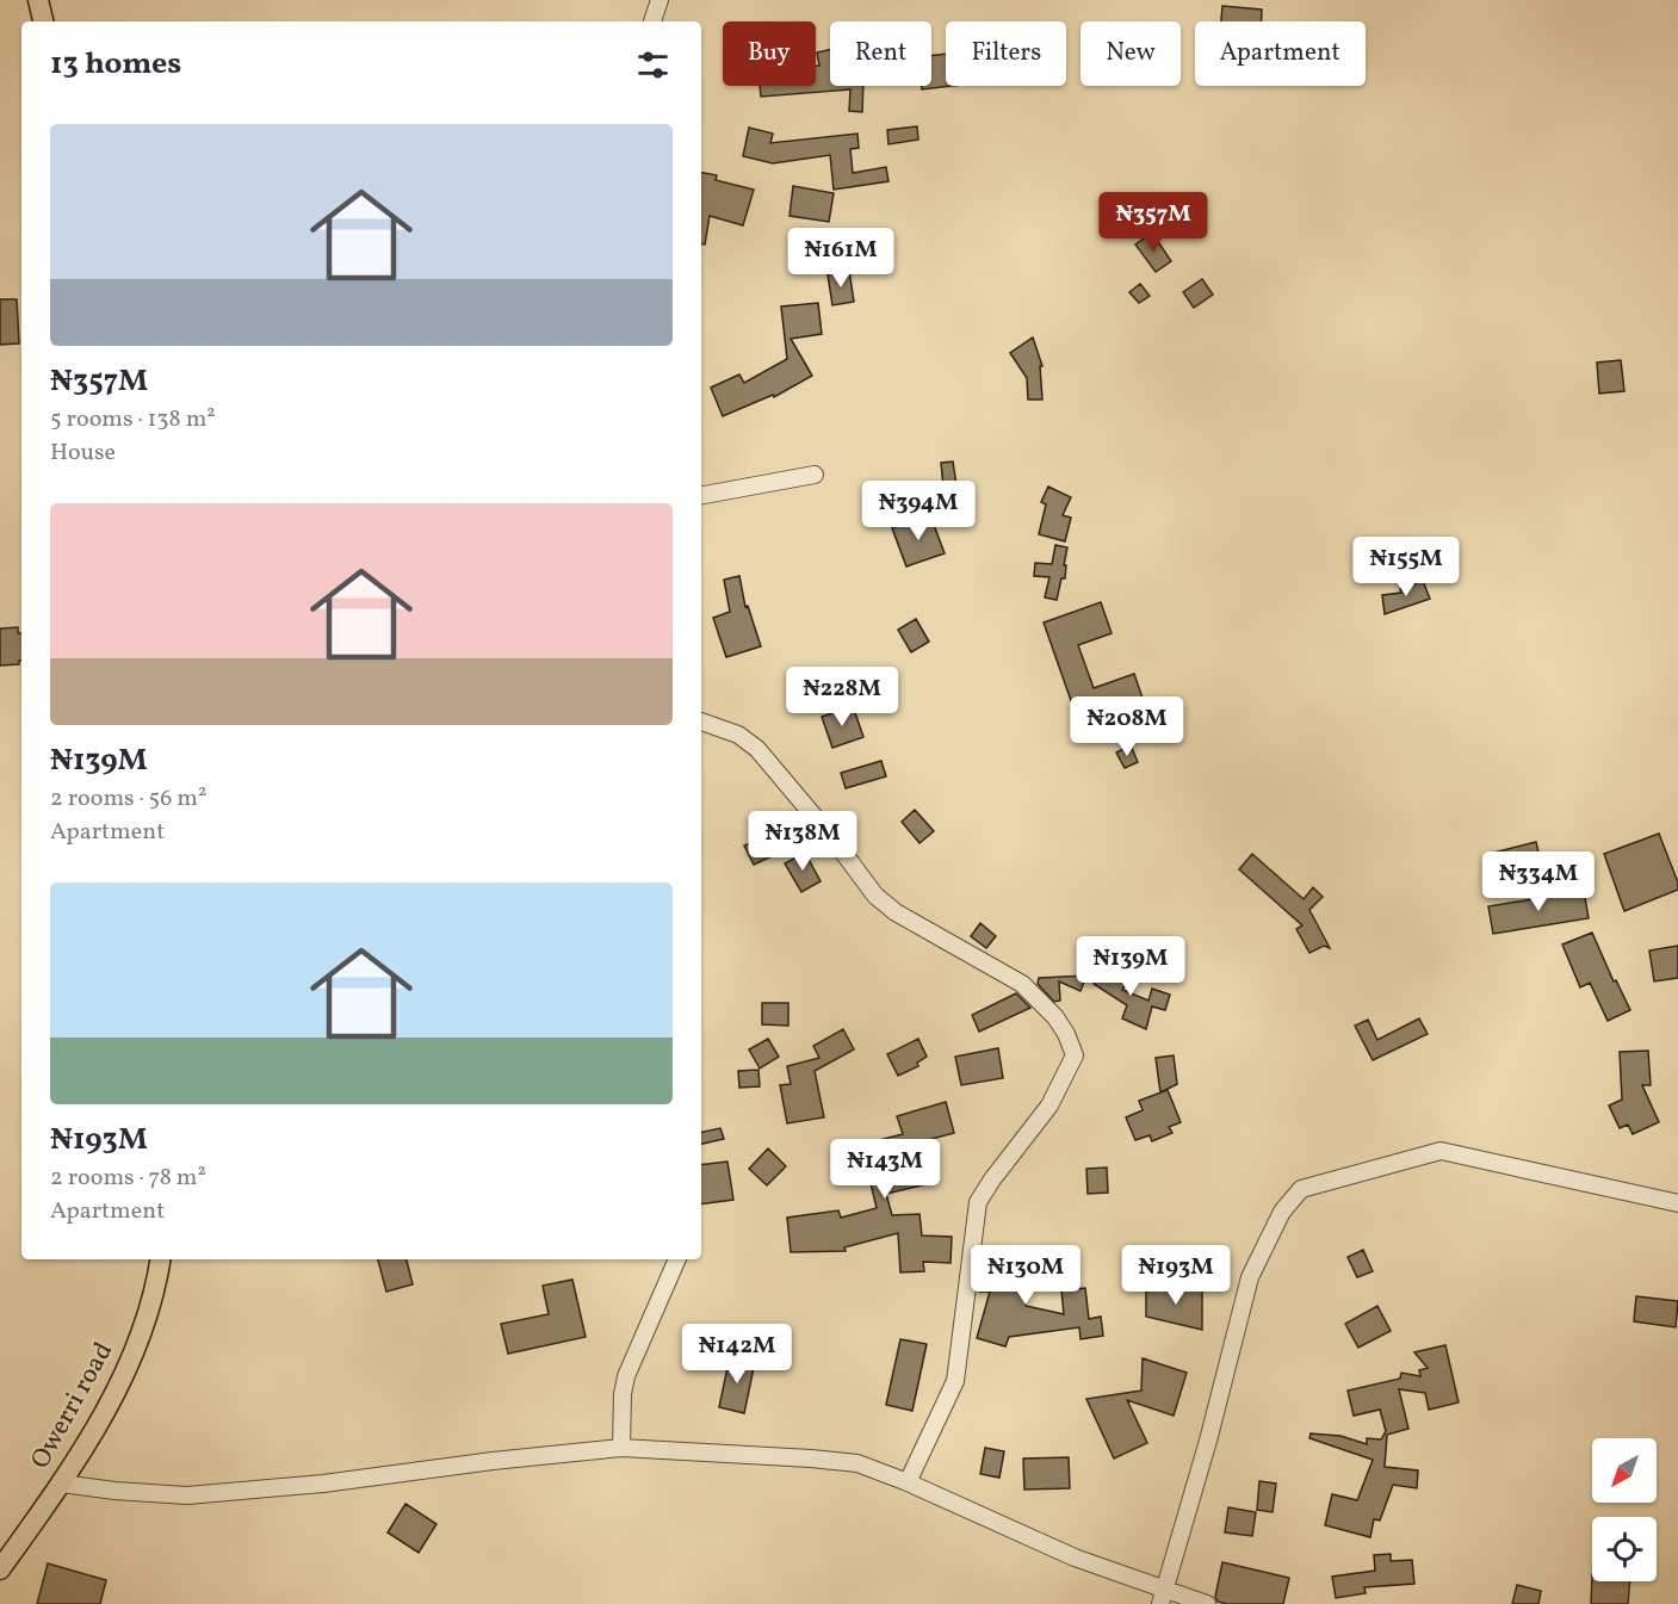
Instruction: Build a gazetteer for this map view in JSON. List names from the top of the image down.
{
  "streets": {
    "main road": ["Owerri road"]
  },
  "north": "bottom left",
  "page": {
    "chip": [
      "Buy",
      "Rent",
      "Filters",
      "New",
      "Apartment"
    ],
    "heading": "13 homes",
    "list": [
      {
        "name": "₦357M",
        "note": "5 rooms · 138 m² · House"
      },
      {
        "name": "₦139M",
        "note": "2 rooms · 56 m² · Apartment"
      },
      {
        "name": "₦193M",
        "note": "2 rooms · 78 m² · Apartment"
      }
    ],
    "price": [
      "₦357M",
      "₦161M",
      "₦394M",
      "₦155M",
      "₦228M",
      "₦208M",
      "₦138M",
      "₦334M",
      "₦139M",
      "₦143M",
      "₦130M",
      "₦193M",
      "₦142M"
    ]
  }
}
